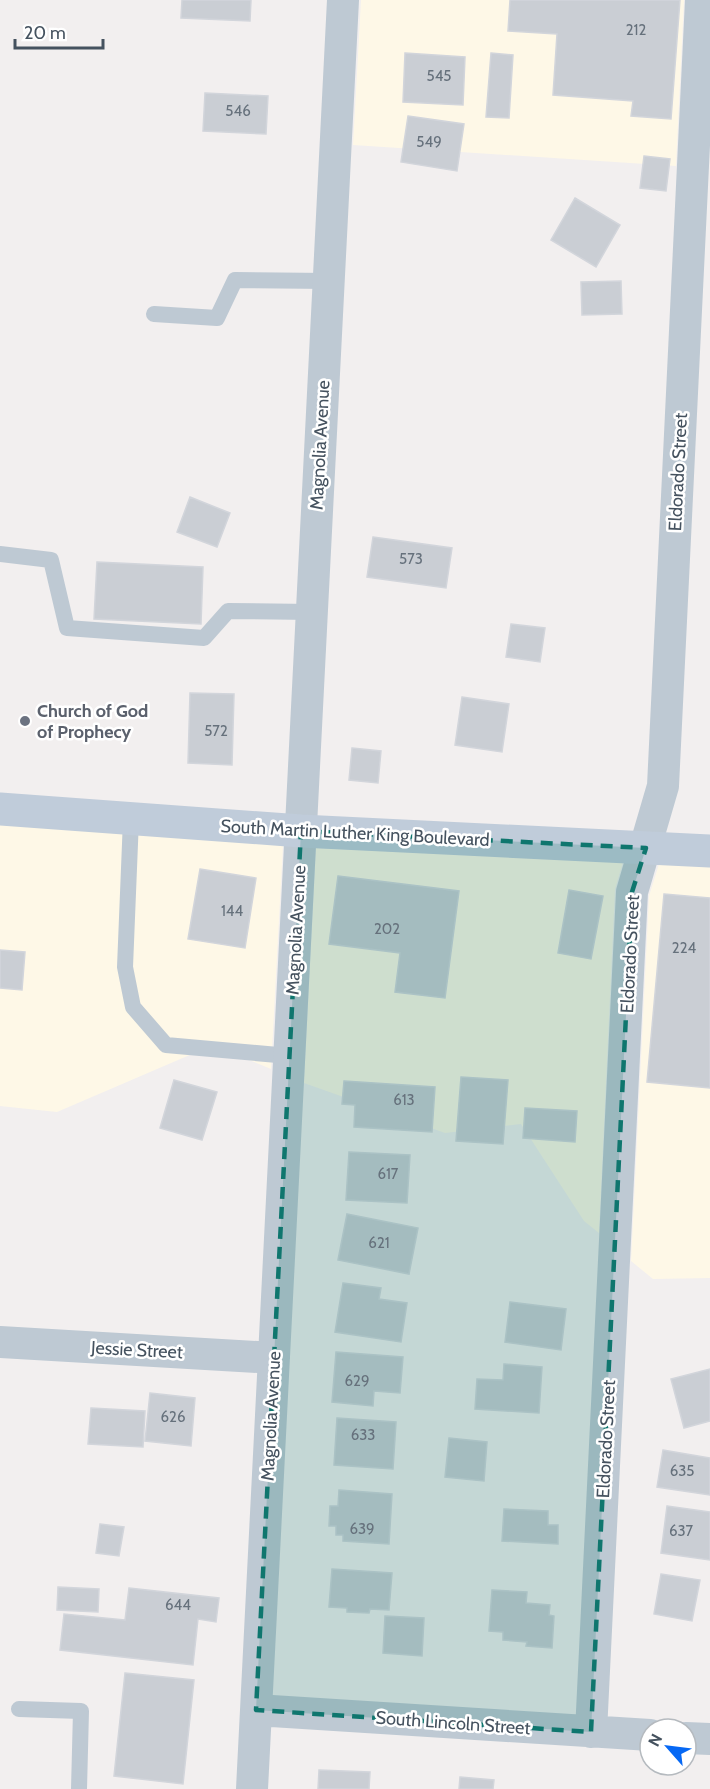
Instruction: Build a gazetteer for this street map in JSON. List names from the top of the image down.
{
  "streets": {
    "street": [
      "Magnolia Avenue",
      "Eldorado Street",
      "South Martin Luther King Boulevard",
      "Jessie Street",
      "South Lincoln Street"
    ]
  },
  "crossings": [
    ["Magnolia Avenue", "South Martin Luther King Boulevard"],
    ["Magnolia Avenue", "Jessie Street"],
    ["Magnolia Avenue", "South Lincoln Street"],
    ["Eldorado Street", "South Martin Luther King Boulevard"],
    ["Eldorado Street", "South Lincoln Street"]
  ],
  "places": ["Church of God of Prophecy"],
  "house_numbers": [
    "212",
    "545",
    "546",
    "549",
    "573",
    "572",
    "144",
    "202",
    "224",
    "613",
    "617",
    "621",
    "629",
    "626",
    "633",
    "635",
    "639",
    "637",
    "644"
  ],
  "scale_bar": "20 m",
  "north": "top left"
}
